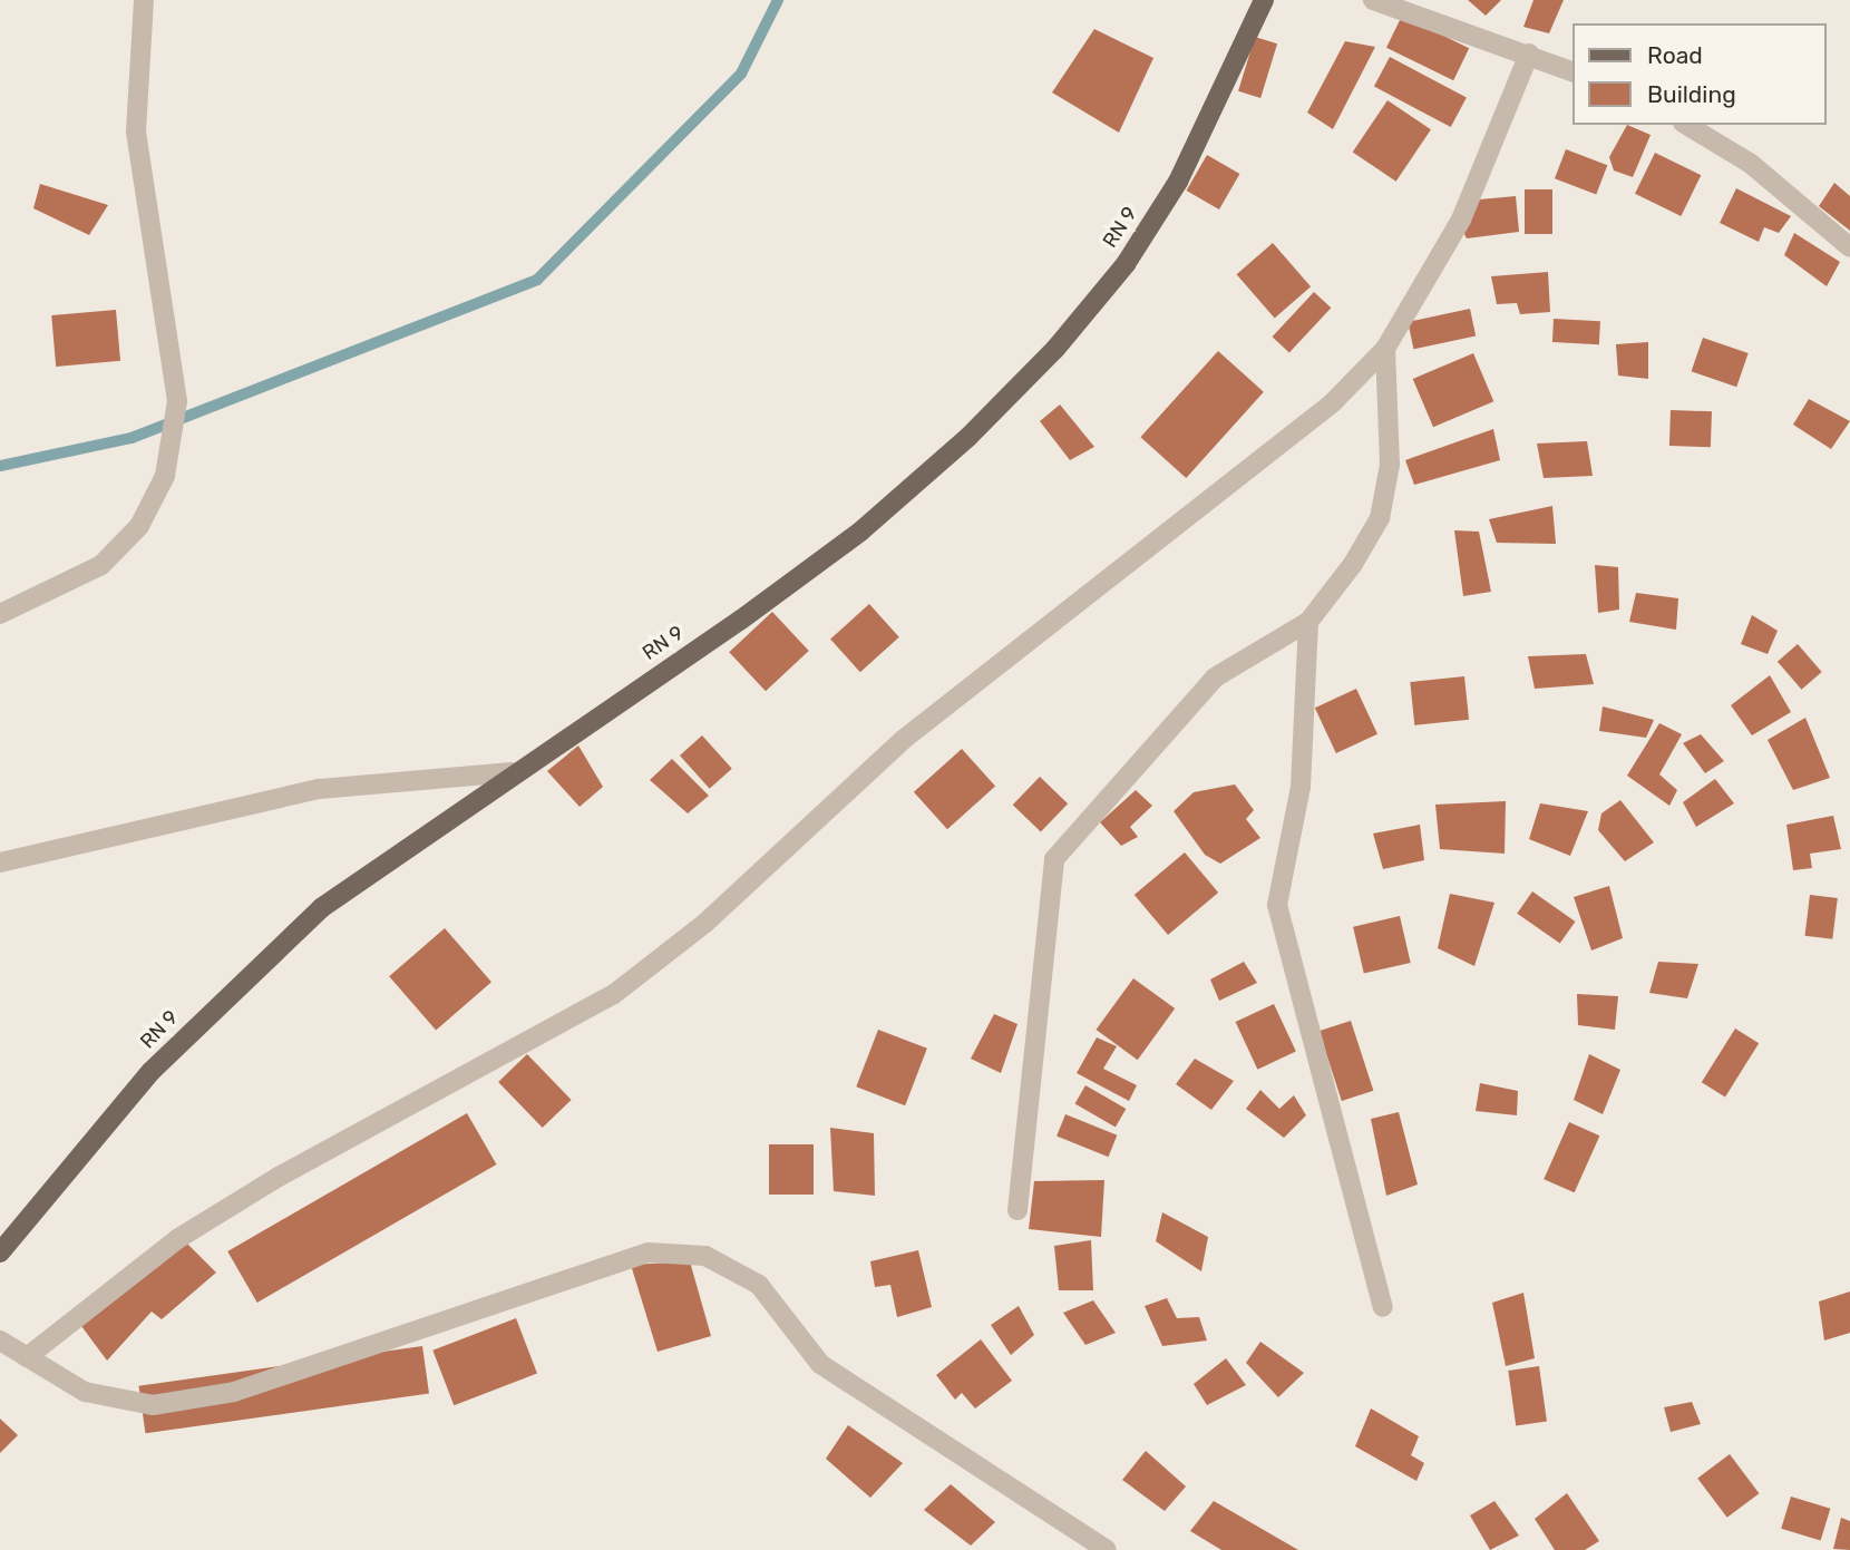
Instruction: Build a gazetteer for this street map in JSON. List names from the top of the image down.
{
  "streets": {
    "main road": ["RN 9"]
  },
  "legend": ["Road", "Building"]
}
